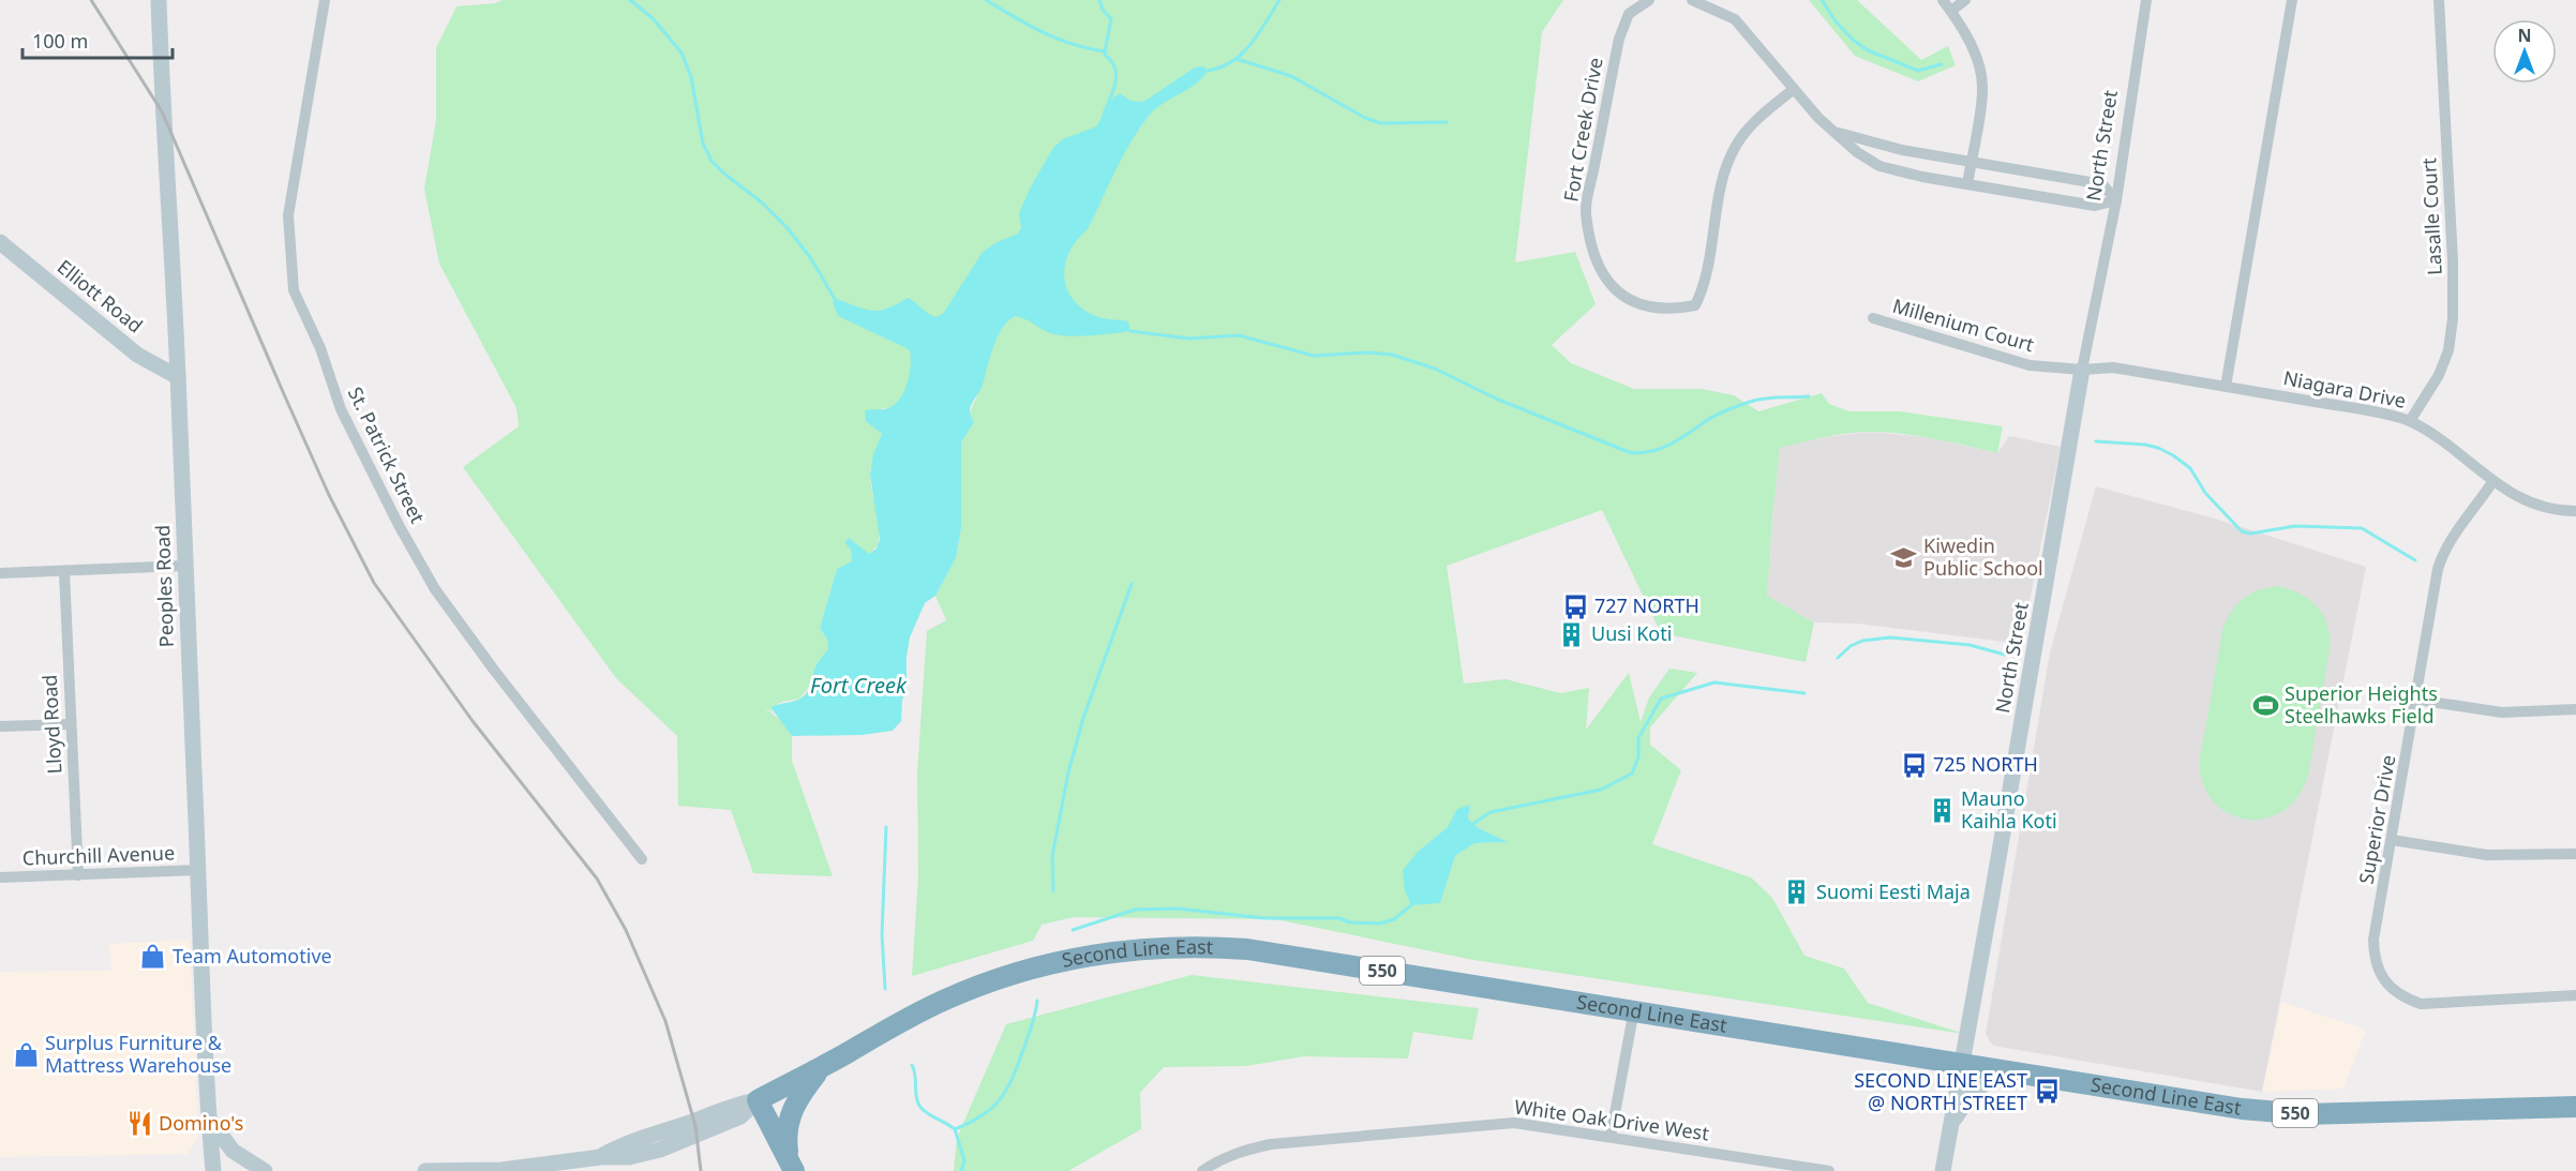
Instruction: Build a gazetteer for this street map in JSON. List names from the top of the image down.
{
  "streets": {
    "highway": ["Second Line East", "550"],
    "main road": ["North Street", "Elliott Road", "Peoples Road"],
    "street": [
      "Fort Creek Drive",
      "Lasalle Court",
      "Millenium Court",
      "Niagara Drive",
      "St. Patrick Street",
      "Lloyd Road",
      "Superior Drive",
      "Churchill Avenue",
      "White Oak Drive West"
    ]
  },
  "crossings": [
    ["North Street", "Millenium Court"],
    ["North Street", "Niagara Drive"],
    ["North Street", "Second Line East"],
    ["Lasalle Court", "Niagara Drive"],
    ["Elliott Road", "Peoples Road"],
    ["Millenium Court", "Niagara Drive"],
    ["Niagara Drive", "Superior Drive"],
    ["Peoples Road", "Churchill Avenue"],
    ["Lloyd Road", "Churchill Avenue"]
  ],
  "water": ["Fort Creek"],
  "places": {
    "school or university": ["Kiwedin Public School"],
    "bus stop": ["727 NORTH", "725 NORTH", "SECOND LINE EAST @ NORTH STREET"],
    "building": ["Uusi Koti", "Mauno Kaihla Koti", "Suomi Eesti Maja"],
    "sports": ["Superior Heights Steelhawks Field"],
    "shop": ["Team Automotive", "Surplus Furniture & Mattress Warehouse"],
    "restaurant": ["Domino's"]
  },
  "scale_bar": "100 m",
  "north": "top"
}
